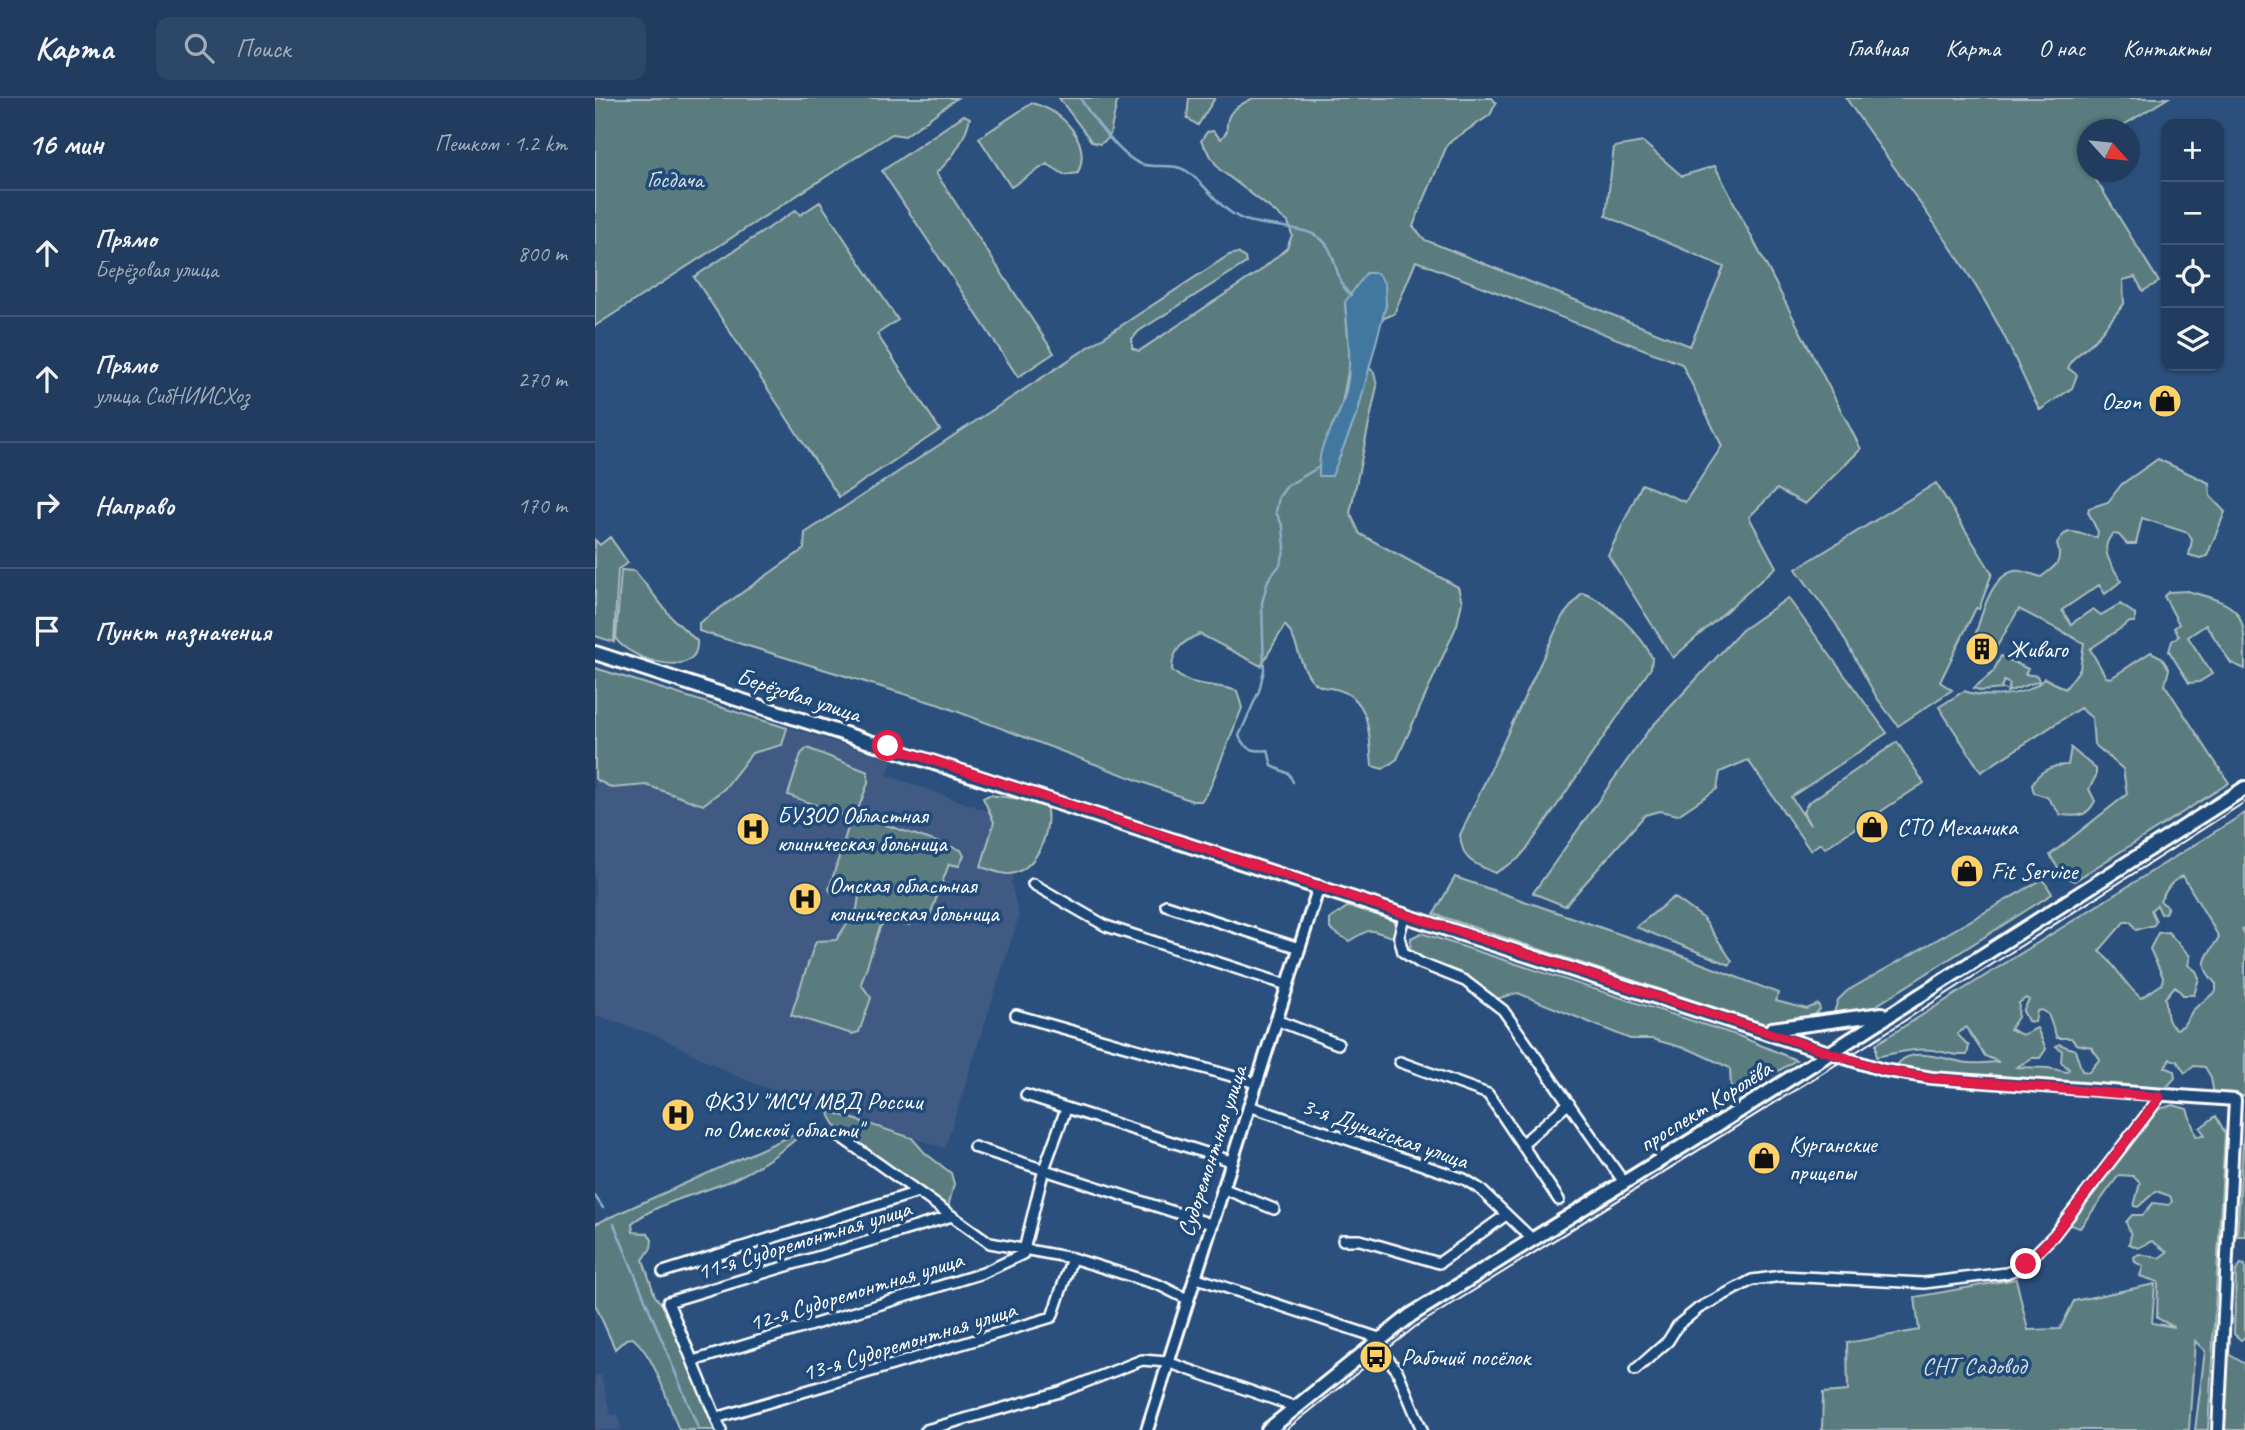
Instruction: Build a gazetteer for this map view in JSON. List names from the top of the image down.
{
  "streets": {
    "main road": ["Берёзовая улица", "проспект Королёва"],
    "street": [
      "3-я Дунайская улица",
      "Судоремонтная улица",
      "11-я Судоремонтная улица",
      "12-я Судоремонтная улица",
      "13-я Судоремонтная улица"
    ]
  },
  "crossings": [
    ["Берёзовая улица", "проспект Королёва"],
    ["Берёзовая улица", "Судоремонтная улица"],
    ["проспект Королёва", "3-я Дунайская улица"],
    ["3-я Дунайская улица", "Судоремонтная улица"],
    ["11-я Судоремонтная улица", "12-я Судоремонтная улица"]
  ],
  "parks": ["Госдача", "СНТ Садовод"],
  "places": {
    "shop": [
      "Ozon",
      "СТО Механика",
      "Fit Service",
      "Курганские прицепы"
    ],
    "building": ["Живаго"],
    "hospital": ["БУЗОО Областная клиническая больница", "Омская областная клиническая больница", "ФКЗУ \"МСЧ МВД России по Омской области\""],
    "bus stop": ["Рабочий посёлок"]
  },
  "north": "bottom right",
  "page": {
    "header": "Карта",
    "search": "Поиск",
    "nav": [
      "Главная",
      "Карта",
      "О нас",
      "Контакты"
    ],
    "heading": ["16 мин", "Пешком · 1.2 km"],
    "map_buttons": ["+", "−"],
    "list": [
      ["Прямо", "Берёзовая улица", "800 m"],
      ["Прямо", "улица СибНИИСХоз", "270 m"],
      ["Направо", "170 m"],
      "Пункт назначения"
    ]
  }
}
